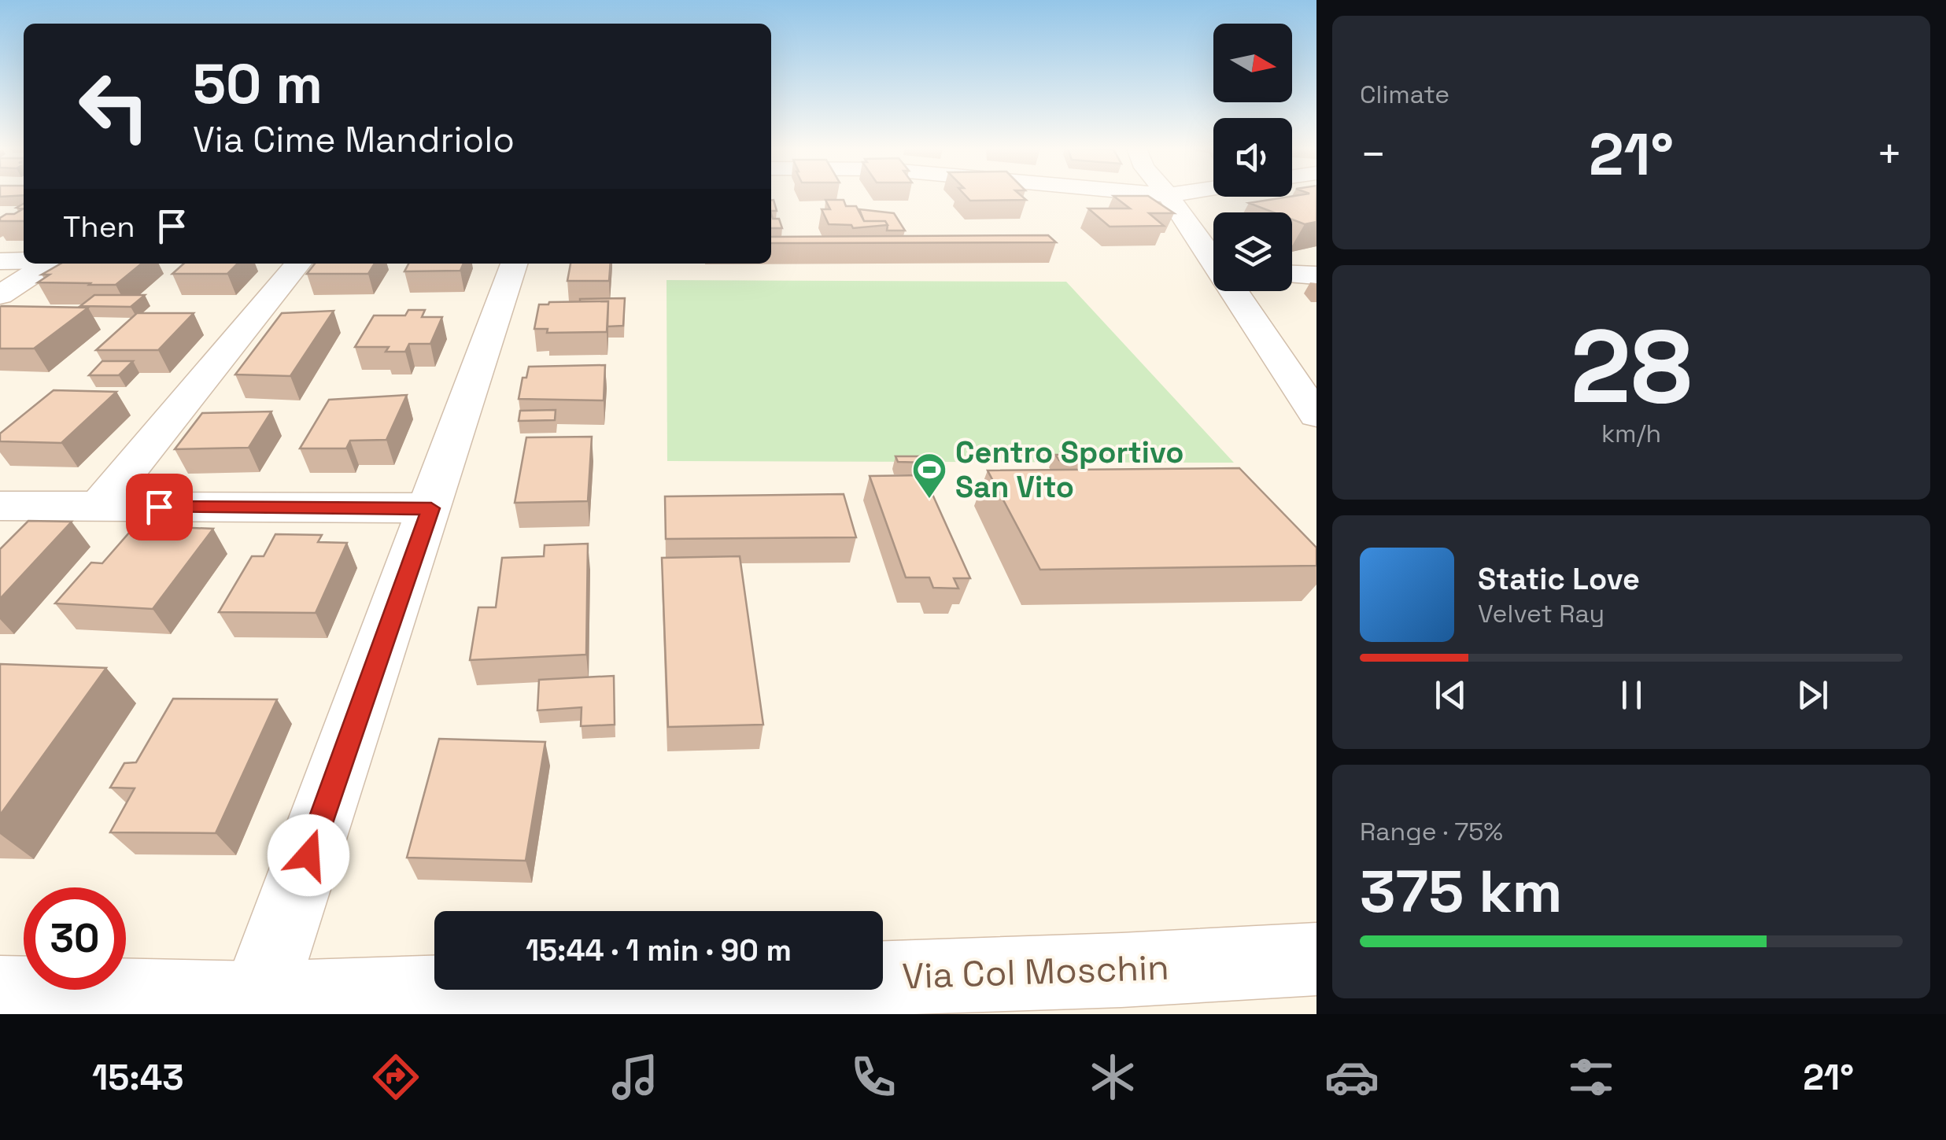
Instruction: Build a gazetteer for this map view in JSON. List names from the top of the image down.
{
  "streets": {
    "street": ["Via Col Moschin"]
  },
  "places": {
    "sports": ["Centro Sportivo San Vito"]
  },
  "north": "right",
  "page": {
    "tile": [
      "Climate",
      ["28", "km/h"],
      ["Range · 75%", "375 km"]
    ],
    "turn": ["50 m", "Via Cime Mandriolo"],
    "heat": ["−", "21°", "+"],
    "then": "Then",
    "song": ["Static Love", "Velvet Ray"],
    "limit": "30",
    "trip": "15:44 · 1 min · 90 m",
    "tabs": ["15:43", "21°"]
  }
}
